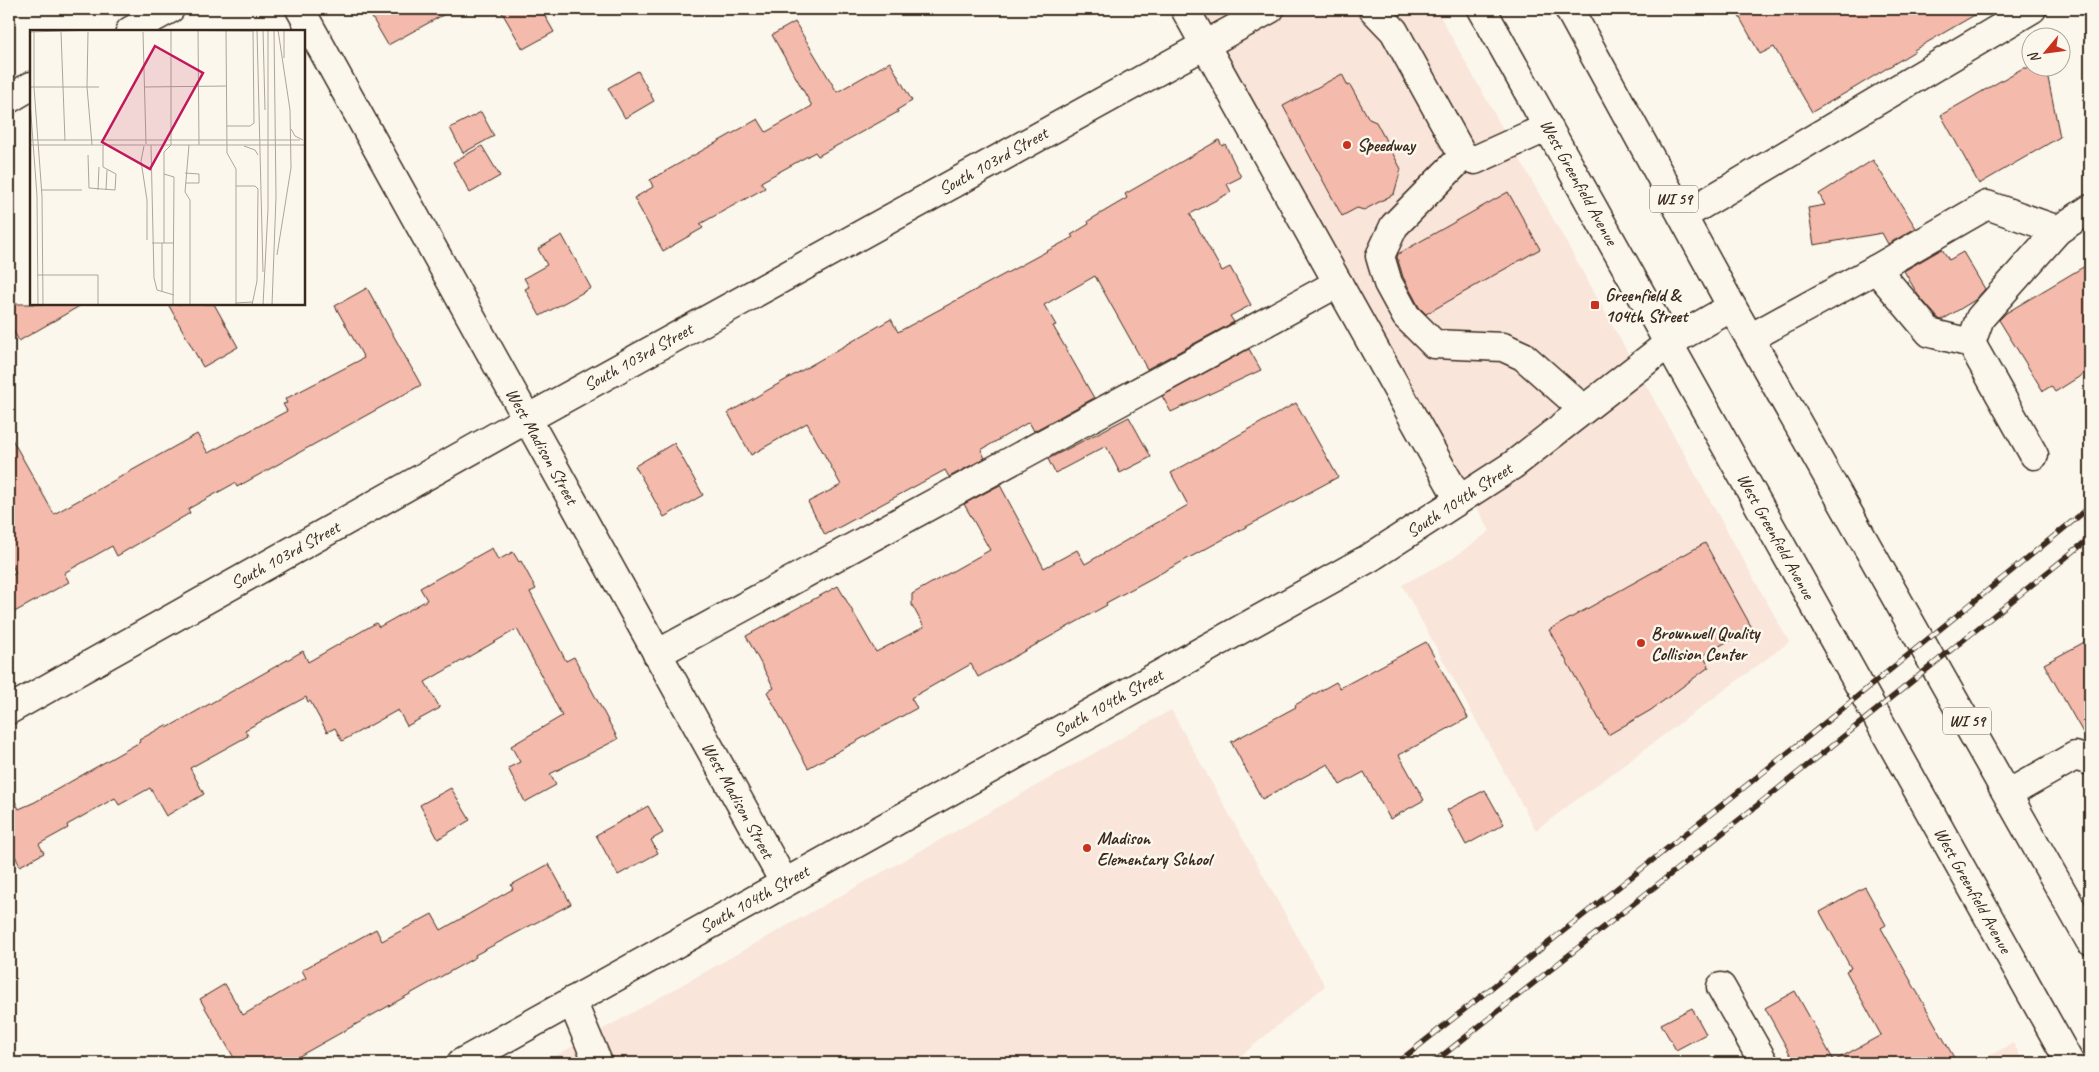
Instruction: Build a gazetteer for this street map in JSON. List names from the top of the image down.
{
  "streets": {
    "street": [
      "South 103rd Street",
      "West Greenfield Avenue",
      "WI 59",
      "West Madison Street",
      "South 104th Street"
    ]
  },
  "crossings": [
    ["South 103rd Street", "West Madison Street"],
    ["West Greenfield Avenue", "South 104th Street"],
    ["WI 59", "South 104th Street"],
    ["West Madison Street", "South 104th Street"]
  ],
  "places": {
    "other": ["Speedway", "Brownwell Quality Collision Center", "Madison Elementary School"],
    "transit": ["Greenfield & 104th Street"]
  },
  "north": "bottom left"
}
